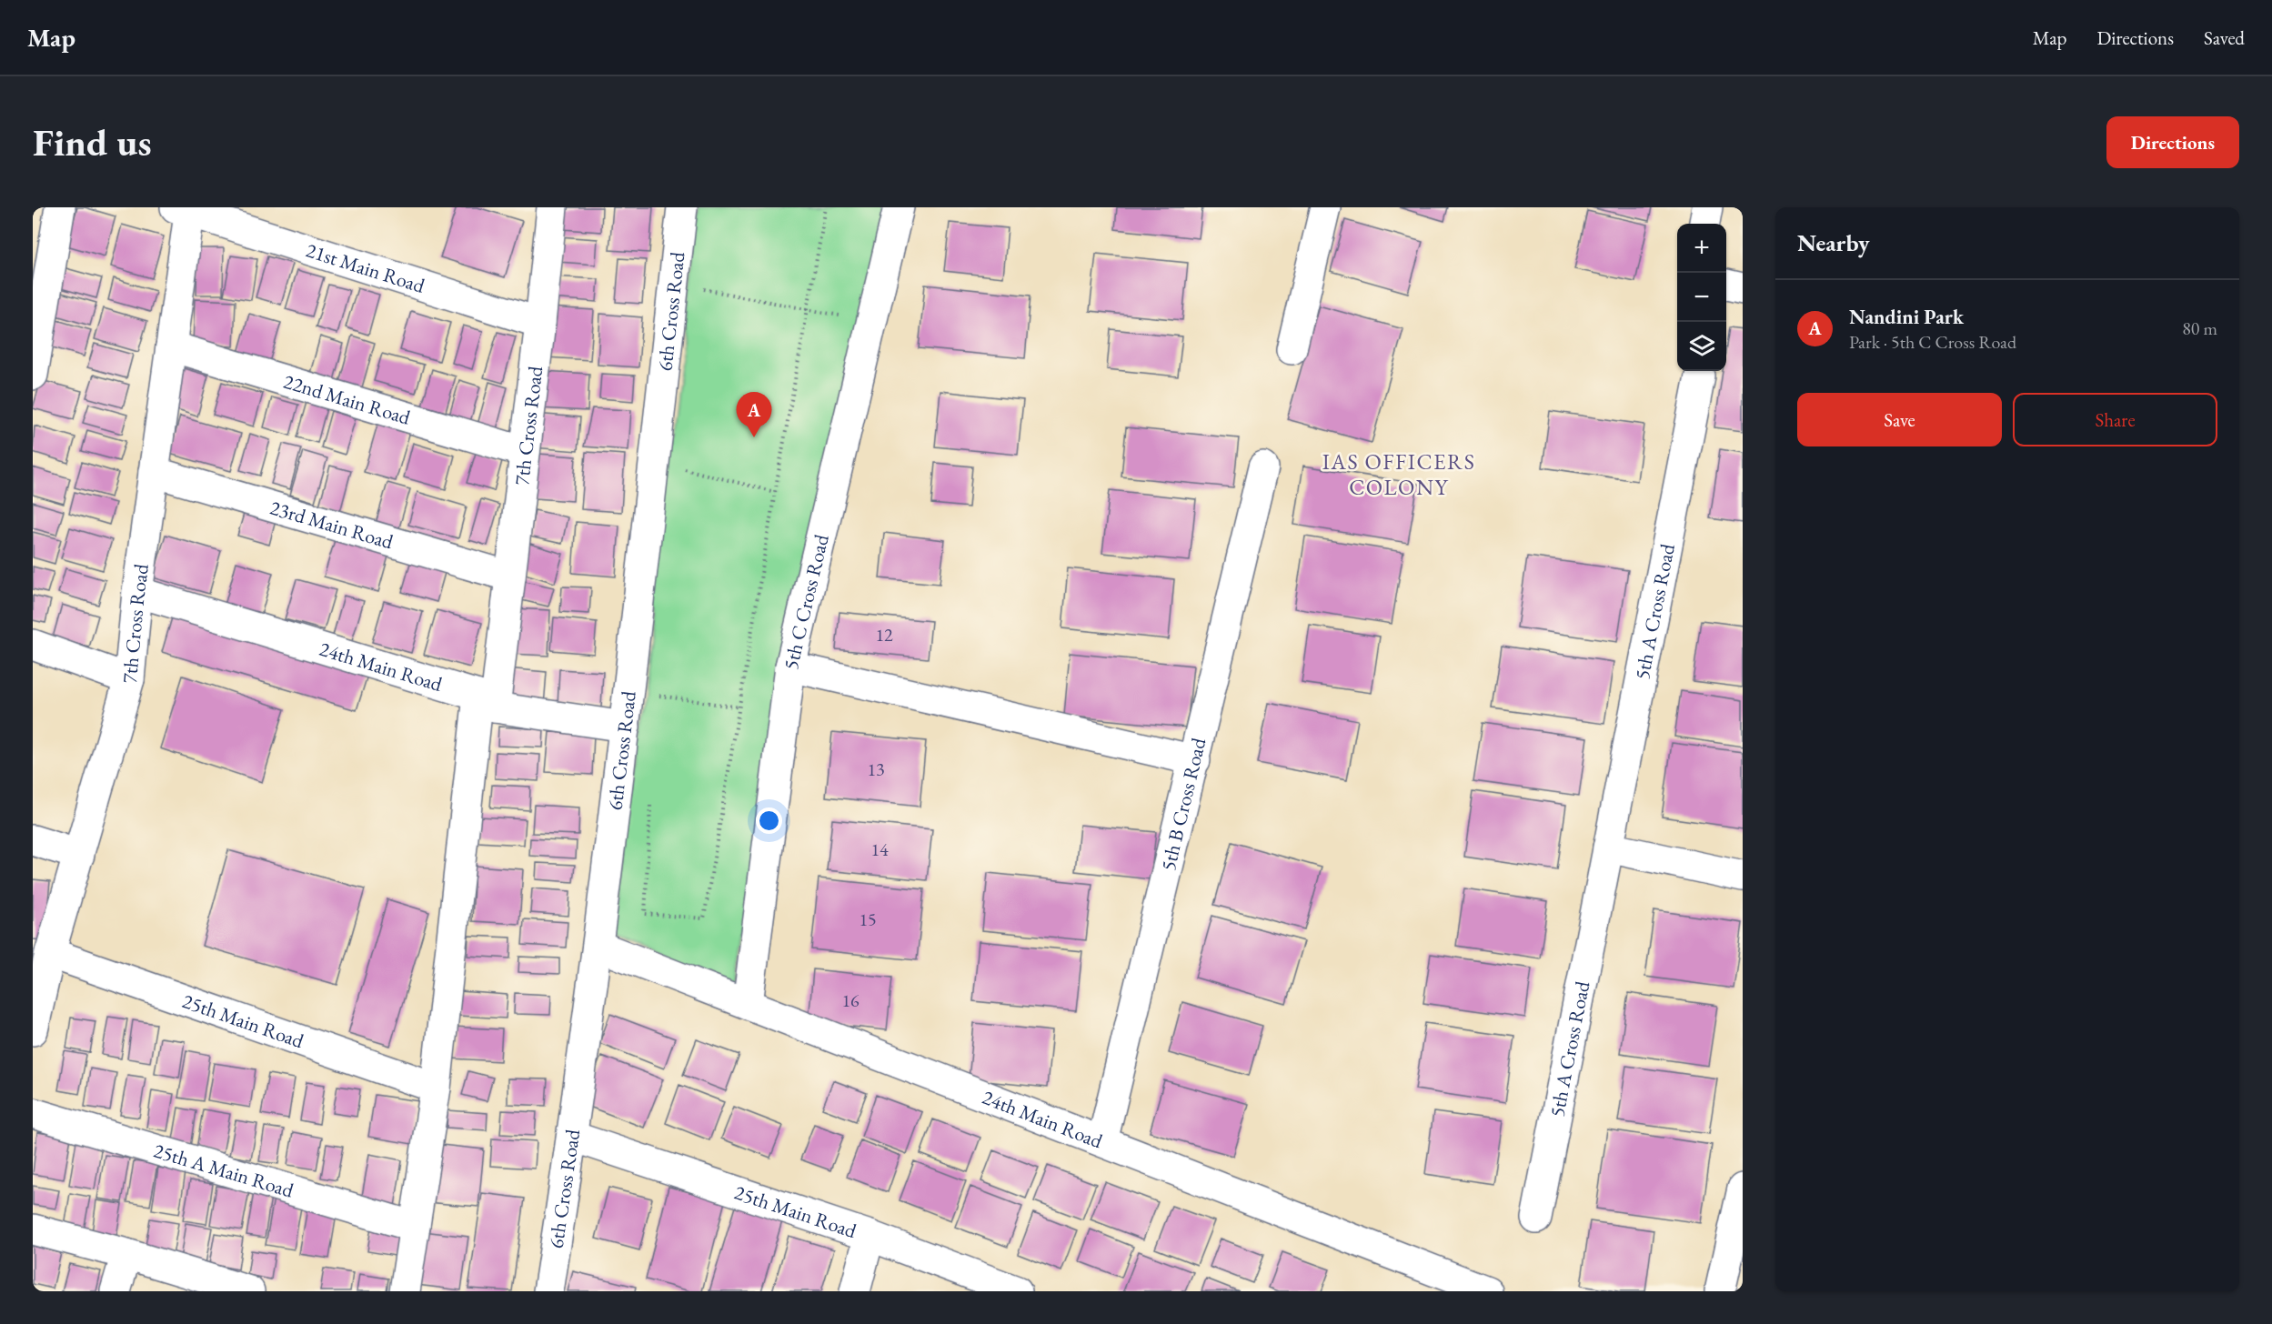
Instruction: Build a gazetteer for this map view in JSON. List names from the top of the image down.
{
  "streets": {
    "street": [
      "21st Main Road",
      "6th Cross Road",
      "22nd Main Road",
      "7th Cross Road",
      "23rd Main Road",
      "5th C Cross Road",
      "5th A Cross Road",
      "24th Main Road",
      "5th B Cross Road",
      "25th Main Road",
      "25th A Main Road"
    ]
  },
  "crossings": [
    ["21st Main Road", "7th Cross Road"],
    ["6th Cross Road", "24th Main Road"],
    ["6th Cross Road", "25th Main Road"],
    ["22nd Main Road", "7th Cross Road"],
    ["7th Cross Road", "23rd Main Road"],
    ["7th Cross Road", "24th Main Road"],
    ["7th Cross Road", "25th Main Road"],
    ["5th C Cross Road", "24th Main Road"],
    ["24th Main Road", "5th B Cross Road"]
  ],
  "districts": ["IAS OFFICERS COLONY"],
  "house_numbers": [
    "12",
    "13",
    "14",
    "15",
    "16"
  ],
  "page": {
    "header": "Map",
    "nav": ["Map", "Directions", "Saved"],
    "buttons": [
      "Directions",
      ["Save", "Share"]
    ],
    "title": "Find us",
    "heading": "Nearby",
    "map_buttons": ["+", "−"],
    "list": [
      {
        "mark": "A",
        "name": "Nandini Park",
        "note": "Park · 5th C Cross Road",
        "value": "80 m"
      }
    ],
    "pins": "A"
  }
}
